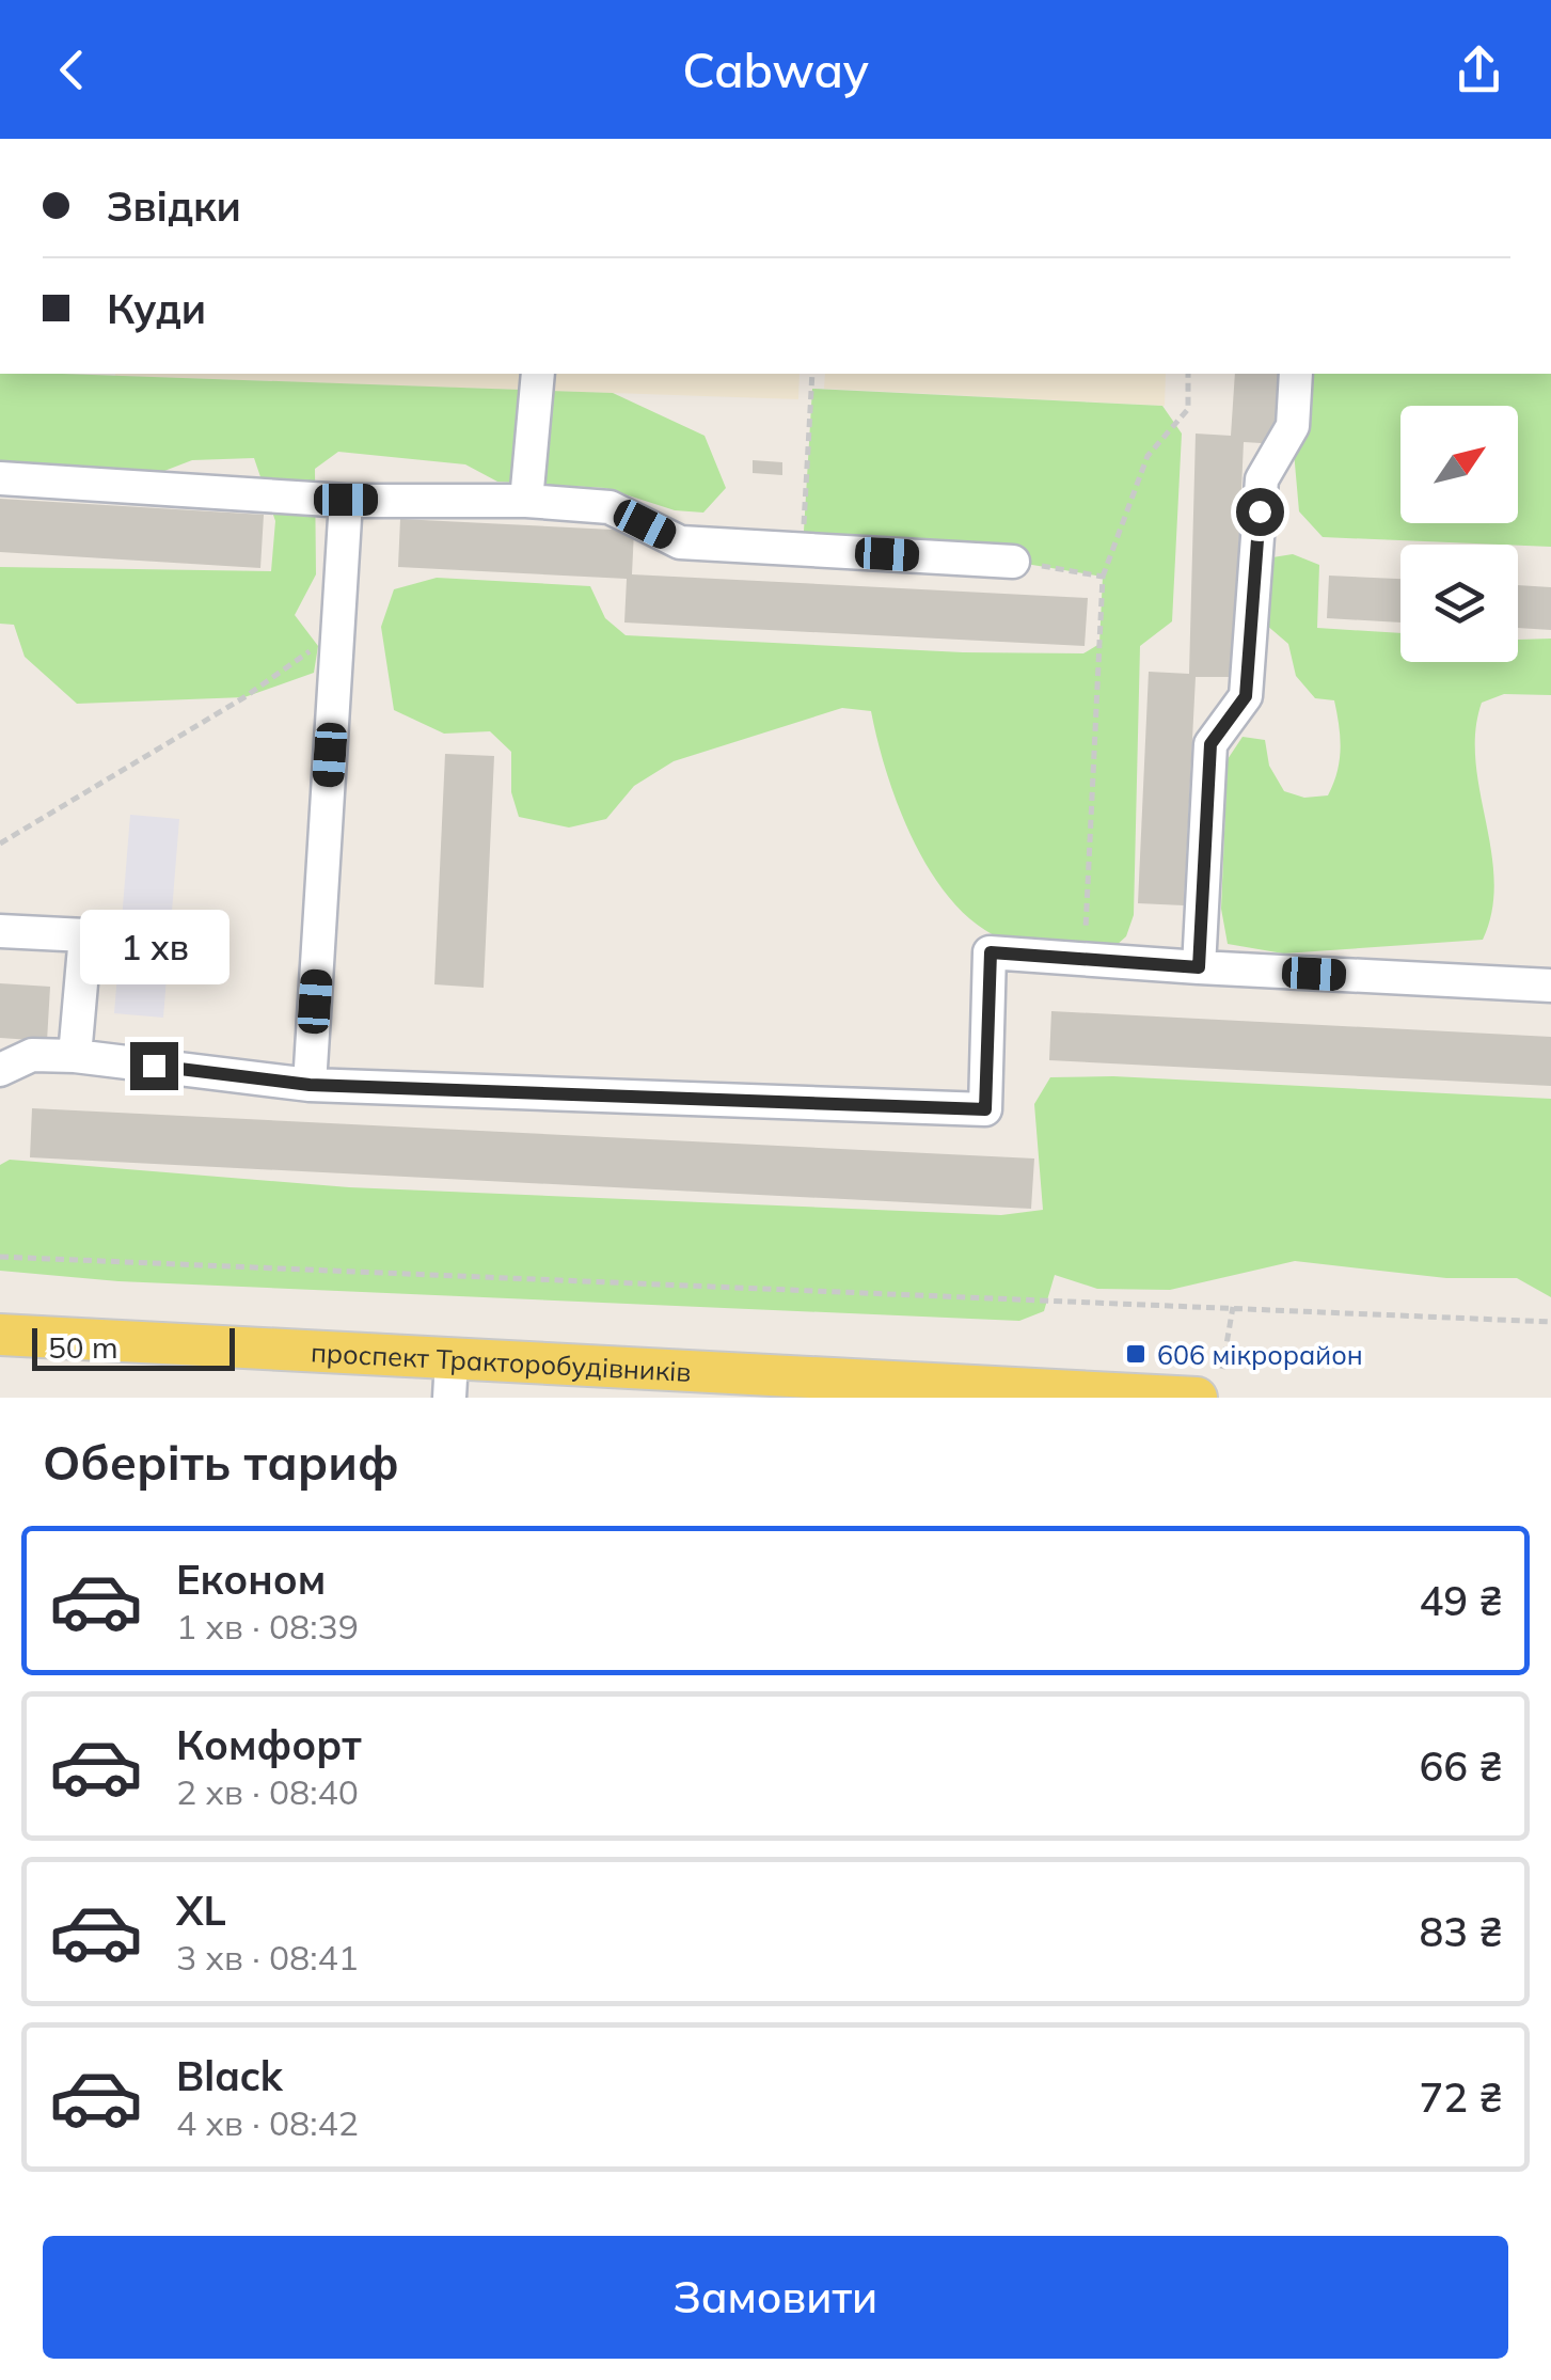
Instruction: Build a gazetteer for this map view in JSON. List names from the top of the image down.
{
  "streets": {
    "main road": ["проспект Тракторобудівників"]
  },
  "places": {
    "transit": ["606 мікрорайон"]
  },
  "scale_bar": "50 m",
  "north": "top right",
  "page": {
    "header": "Cabway",
    "banner": ["Звідки", "Куди"],
    "bubble": "1 хв",
    "scale": "50 m",
    "heading": "Оберіть тариф",
    "list": [
      {
        "name": "Економ",
        "note": "1 хв · 08:39",
        "value": "49 ₴"
      },
      {
        "name": "Комфорт",
        "note": "2 хв · 08:40",
        "value": "66 ₴"
      },
      {
        "name": "XL",
        "note": "3 хв · 08:41",
        "value": "83 ₴"
      },
      {
        "name": "Black",
        "note": "4 хв · 08:42",
        "value": "72 ₴"
      }
    ],
    "buttons": "Замовити"
  }
}
